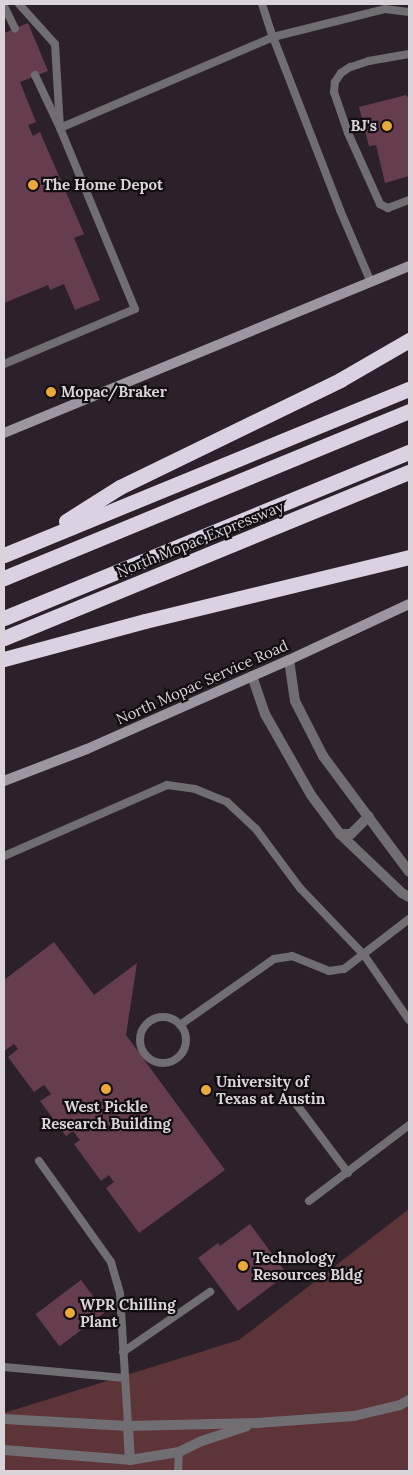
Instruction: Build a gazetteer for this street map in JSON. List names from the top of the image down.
{
  "streets": {
    "highway": ["North Mopac Expressway"],
    "main road": ["North Mopac Service Road"]
  },
  "places": [
    "BJ's",
    "The Home Depot",
    "Mopac/Braker",
    "West Pickle Research Building",
    "University of Texas at Austin",
    "Technology Resources Bldg",
    "WPR Chilling Plant"
  ]
}
